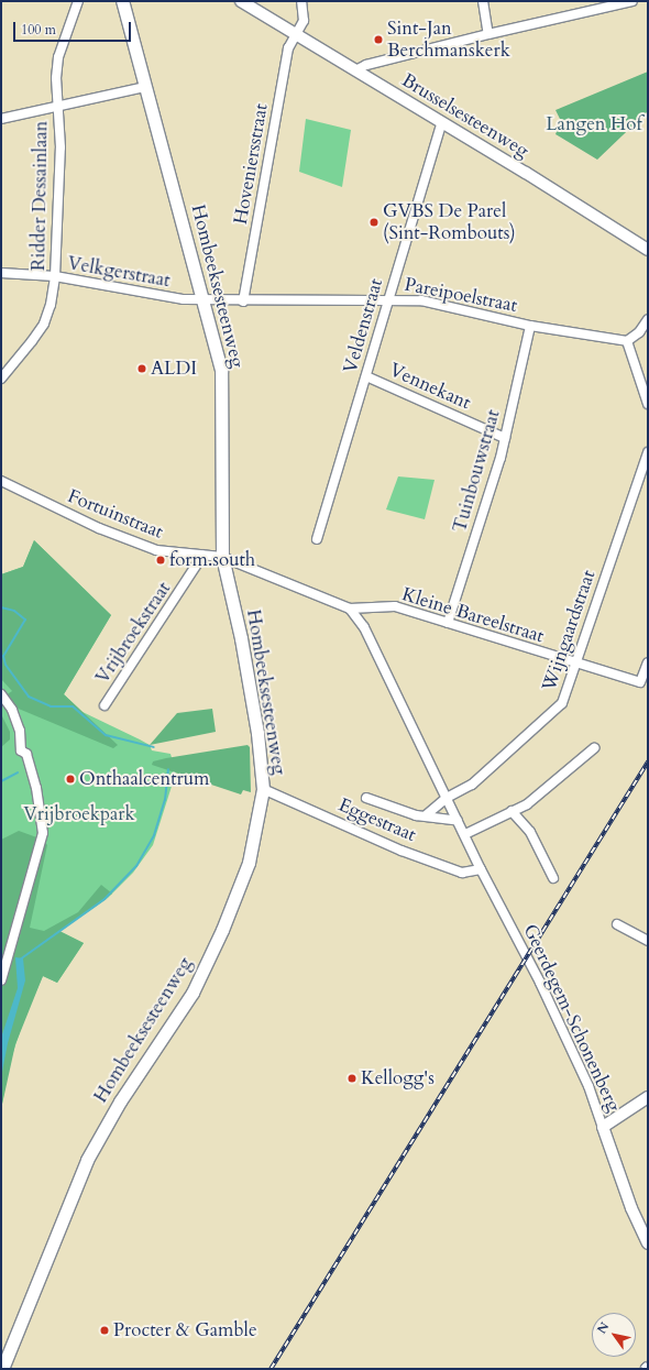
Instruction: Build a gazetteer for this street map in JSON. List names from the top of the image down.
{
  "streets": {
    "main road": ["Hombeeksesteenweg"],
    "street": [
      "Brusselsesteenweg",
      "Hoveniersstraat",
      "Ridder Dessainlaan",
      "Velkgerstraat",
      "Pareipoelstraat",
      "Veldenstraat",
      "Vennekant",
      "Tuinbouwstraat",
      "Fortuinstraat",
      "Kleine Bareelstraat",
      "Wijngaardstraat",
      "Vrijbroekstraat",
      "Eggestraat",
      "Geerdegem-Schonenberg"
    ]
  },
  "crossings": [
    ["Brusselsesteenweg", "Hoveniersstraat"],
    ["Brusselsesteenweg", "Veldenstraat"],
    ["Hoveniersstraat", "Pareipoelstraat"],
    ["Ridder Dessainlaan", "Velkgerstraat"],
    ["Velkgerstraat", "Hombeeksesteenweg"],
    ["Velkgerstraat", "Pareipoelstraat"],
    ["Hombeeksesteenweg", "Pareipoelstraat"],
    ["Hombeeksesteenweg", "Fortuinstraat"],
    ["Hombeeksesteenweg", "Eggestraat"],
    ["Pareipoelstraat", "Veldenstraat"],
    ["Pareipoelstraat", "Tuinbouwstraat"],
    ["Veldenstraat", "Vennekant"],
    ["Vennekant", "Tuinbouwstraat"],
    ["Tuinbouwstraat", "Kleine Bareelstraat"],
    ["Fortuinstraat", "Vrijbroekstraat"],
    ["Kleine Bareelstraat", "Wijngaardstraat"],
    ["Kleine Bareelstraat", "Geerdegem-Schonenberg"],
    ["Wijngaardstraat", "Geerdegem-Schonenberg"],
    ["Eggestraat", "Geerdegem-Schonenberg"]
  ],
  "parks": ["Langen Hof", "Vrijbroekpark"],
  "places": [
    "Sint-Jan Berchmanskerk",
    "GVBS De Parel (Sint-Rombouts)",
    "ALDI",
    "form.south",
    "Onthaalcentrum",
    "Kellogg's",
    "Procter & Gamble"
  ],
  "scale_bar": "100 m",
  "north": "top left"
}
